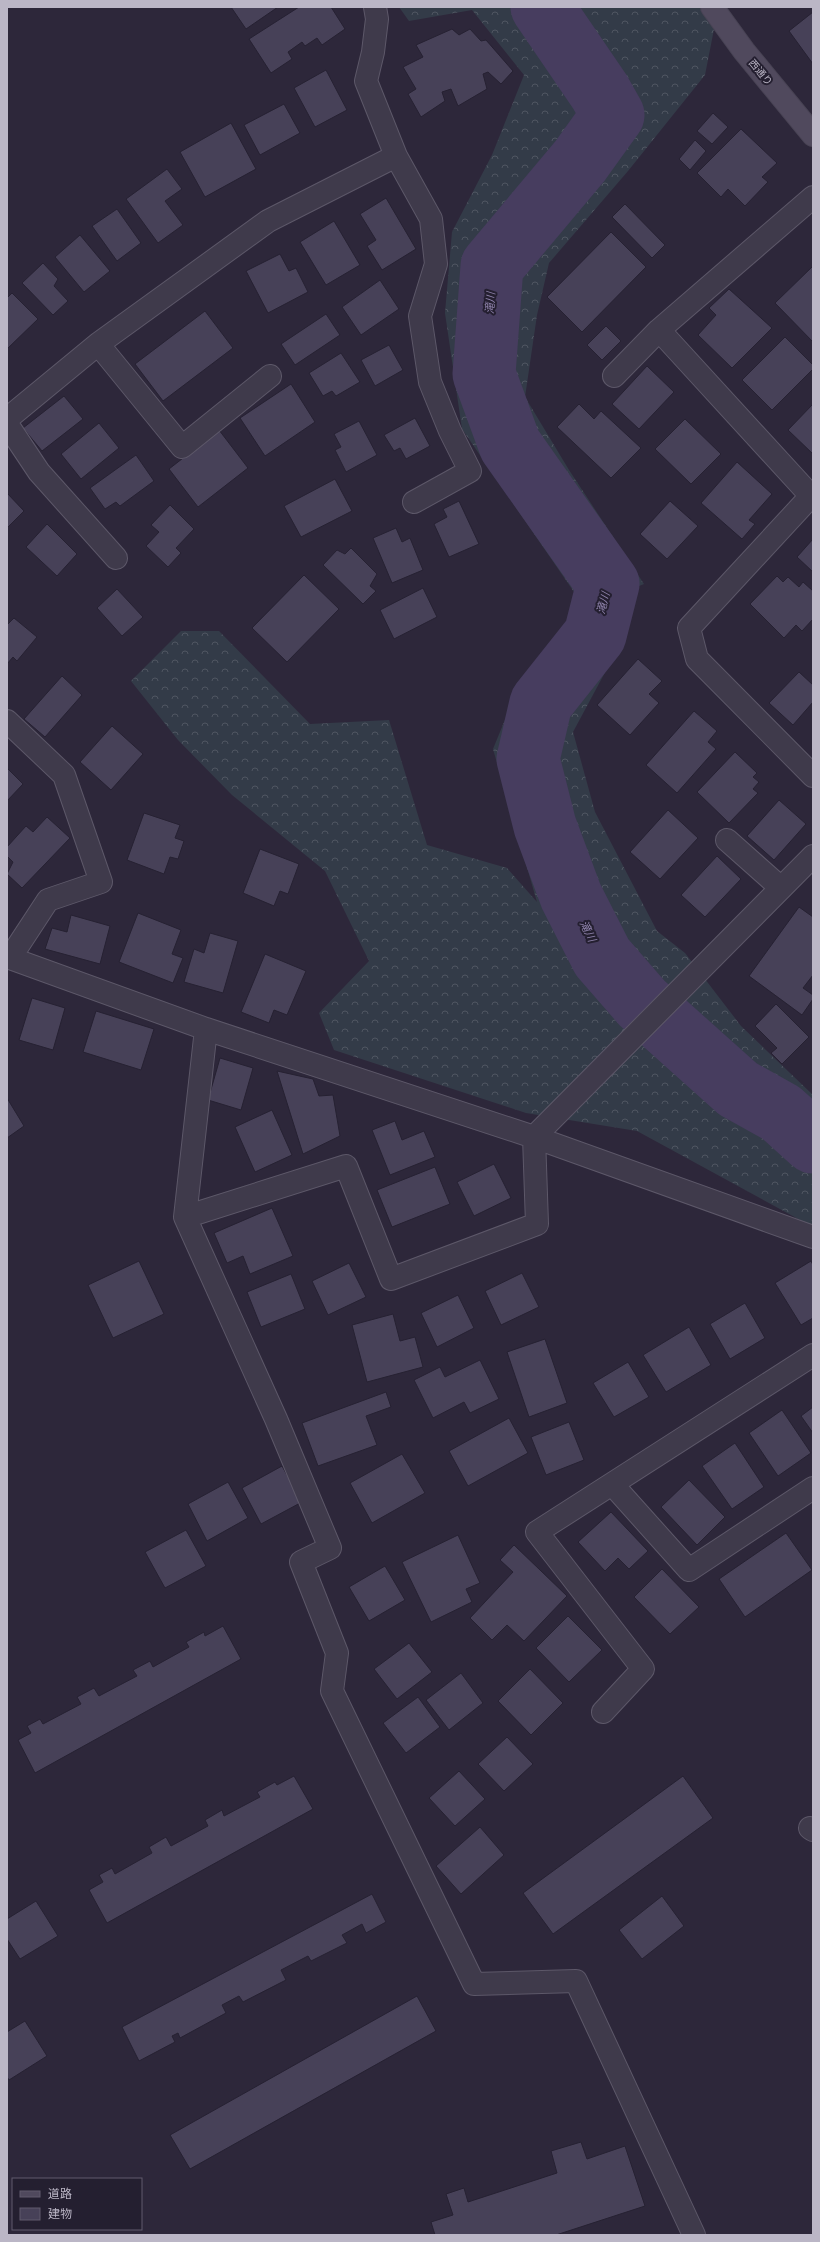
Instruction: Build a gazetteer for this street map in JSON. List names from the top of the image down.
{
  "streets": {
    "street": ["西通り"]
  },
  "water": ["滝川"],
  "legend": ["道路", "建物"]
}
